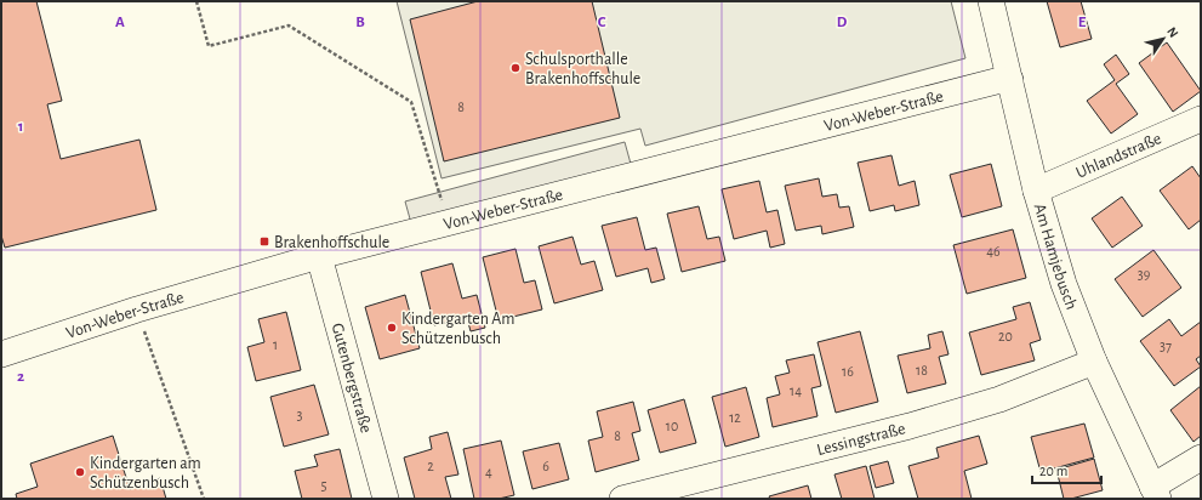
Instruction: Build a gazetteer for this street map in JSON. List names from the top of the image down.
{
  "streets": {
    "street": [
      "Von-Weber-Straße",
      "Uhlandstraße",
      "Am Hamjebusch",
      "Gutenbergstraße",
      "Lessingstraße"
    ]
  },
  "crossings": [
    ["Von-Weber-Straße", "Am Hamjebusch"],
    ["Von-Weber-Straße", "Gutenbergstraße"],
    ["Uhlandstraße", "Am Hamjebusch"],
    ["Am Hamjebusch", "Lessingstraße"]
  ],
  "places": {
    "other": ["Schulsporthalle Brakenhoffschule", "Kindergarten Am Schützenbusch", "Kindergarten am Schützenbusch"],
    "transit": ["Brakenhoffschule"]
  },
  "house_numbers": [
    "8",
    "46",
    "39",
    "20",
    "1",
    "37",
    "18",
    "16",
    "14",
    "3",
    "12",
    "10",
    "8",
    "2",
    "6",
    "4",
    "5"
  ],
  "scale_bar": "20 m",
  "north": "top right",
  "grid": {
    "columns": [
      "A",
      "B",
      "C",
      "D",
      "E"
    ],
    "rows": ["1", "2"]
  }
}
